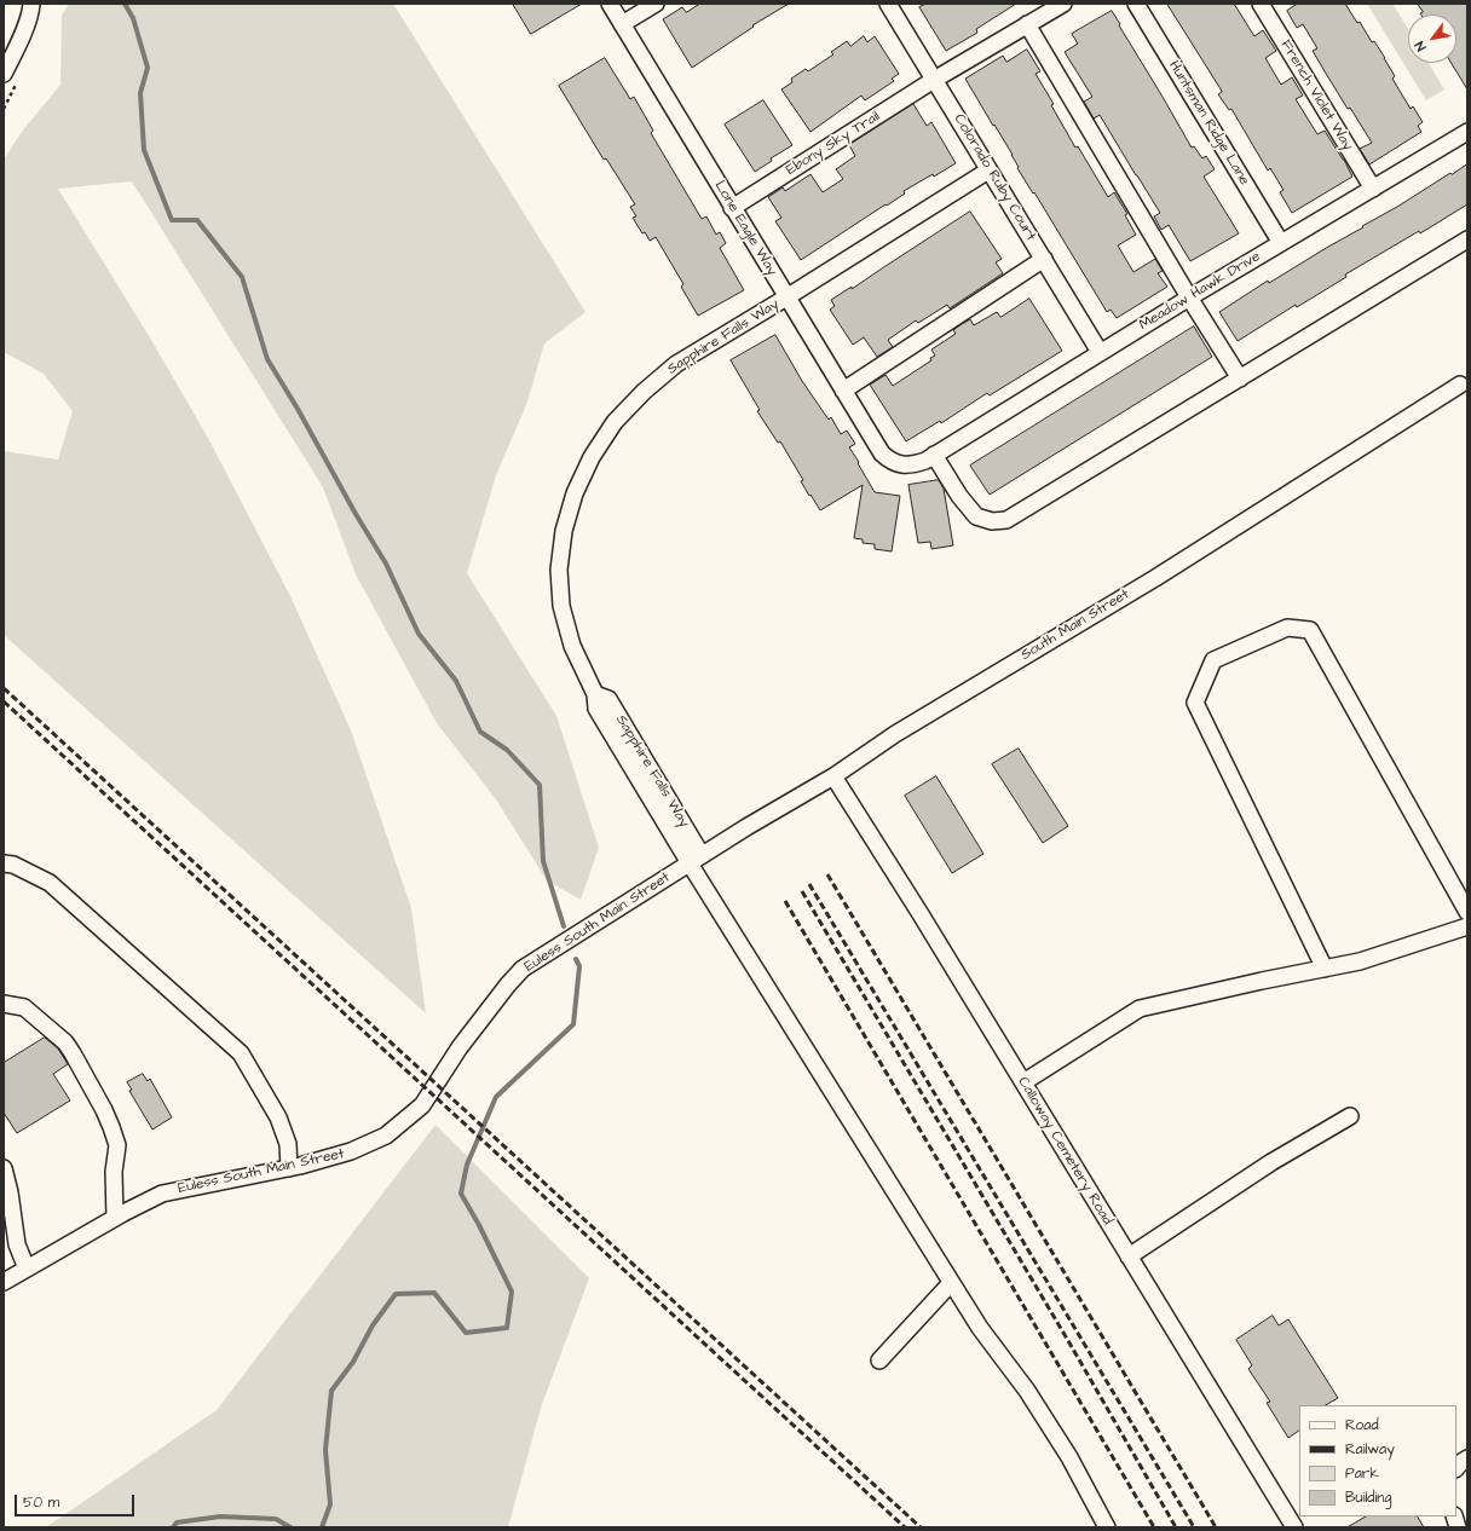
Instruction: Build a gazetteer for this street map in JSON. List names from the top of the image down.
{
  "streets": {
    "street": [
      "French Violet Way",
      "Huntsman Ridge Lane",
      "Ebony Sky Trail",
      "Colorado Ruby Court",
      "Lone Eagle Way",
      "Meadow Hawk Drive",
      "Sapphire Falls Way",
      "South Main Street",
      "Euless South Main Street",
      "Calloway Cemetery Road"
    ]
  },
  "crossings": [
    ["French Violet Way", "Meadow Hawk Drive"],
    ["Huntsman Ridge Lane", "Meadow Hawk Drive"],
    ["Ebony Sky Trail", "Colorado Ruby Court"],
    ["Ebony Sky Trail", "Lone Eagle Way"],
    ["Colorado Ruby Court", "Meadow Hawk Drive"],
    ["Colorado Ruby Court", "Sapphire Falls Way"],
    ["Lone Eagle Way", "Meadow Hawk Drive"],
    ["Lone Eagle Way", "Sapphire Falls Way"],
    ["Sapphire Falls Way", "South Main Street"],
    ["Sapphire Falls Way", "Euless South Main Street"],
    ["South Main Street", "Euless South Main Street"],
    ["South Main Street", "Calloway Cemetery Road"]
  ],
  "legend": [
    "Road",
    "Railway",
    "Park",
    "Building"
  ],
  "scale_bar": "50 m",
  "north": "bottom left"
}
